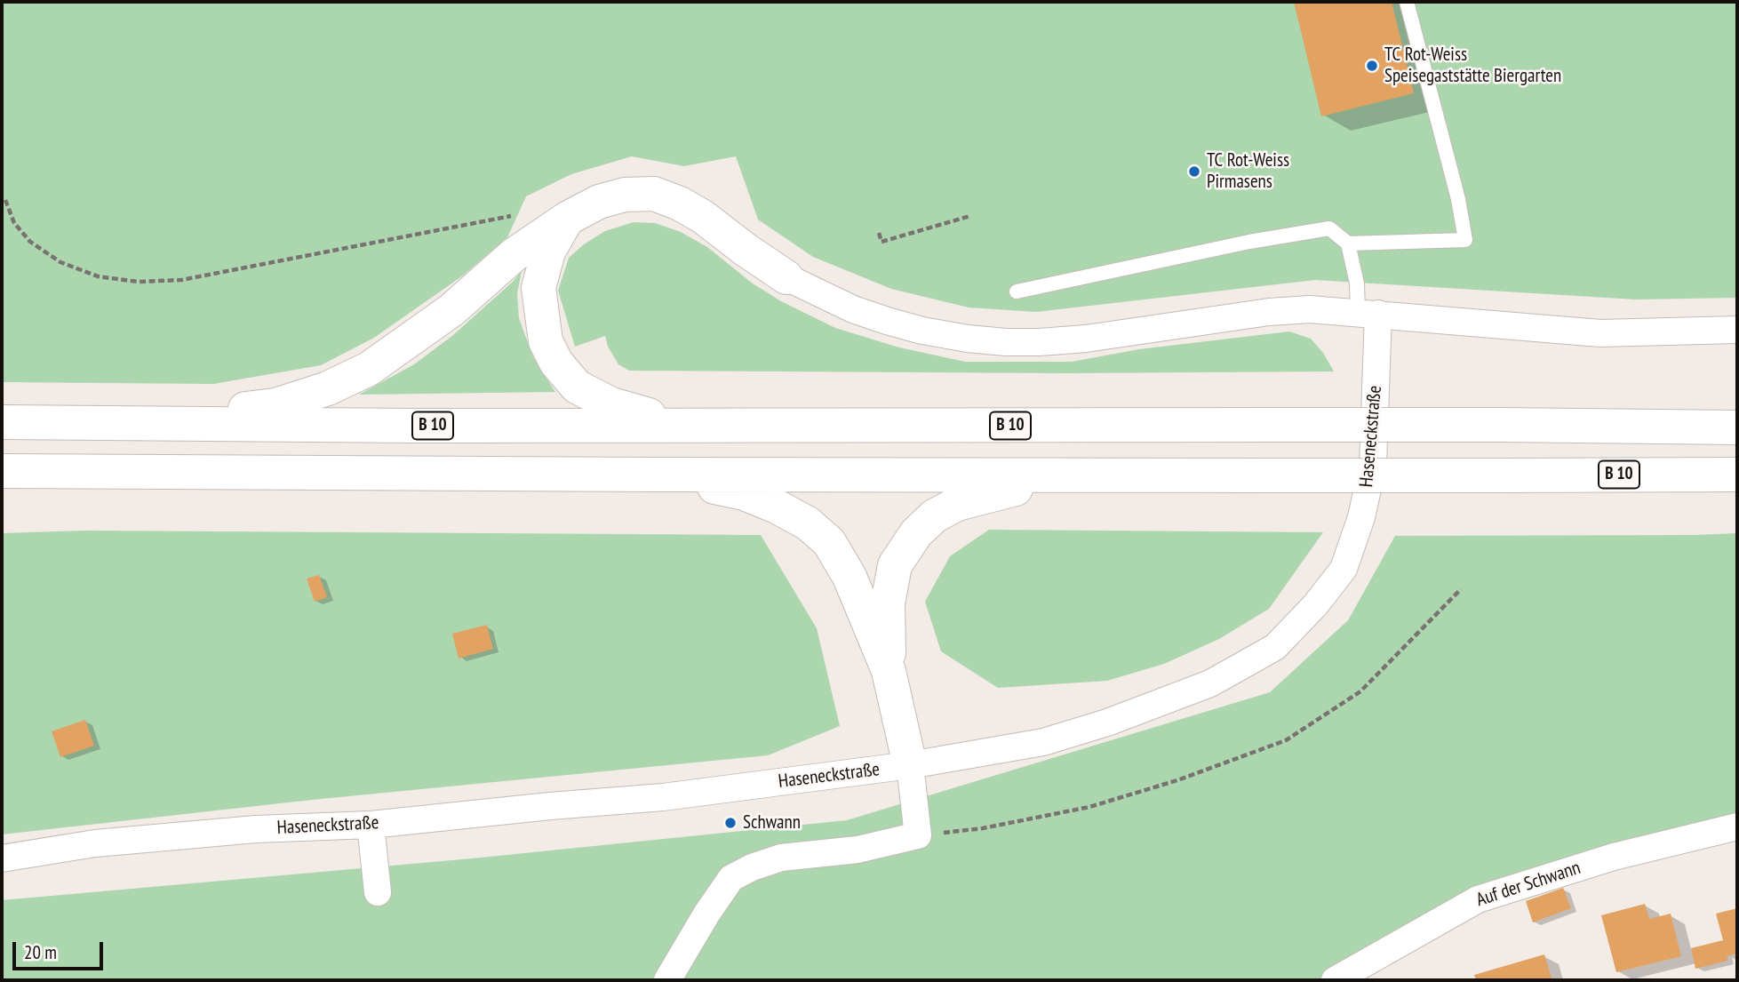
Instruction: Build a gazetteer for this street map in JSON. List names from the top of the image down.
{
  "streets": {
    "highway": ["B 10"],
    "street": ["Haseneckstraße", "Auf der Schwann"]
  },
  "places": ["TC Rot-Weiss Speisegaststätte Biergarten", "TC Rot-Weiss Pirmasens", "Schwann"],
  "scale_bar": "20 m"
}
